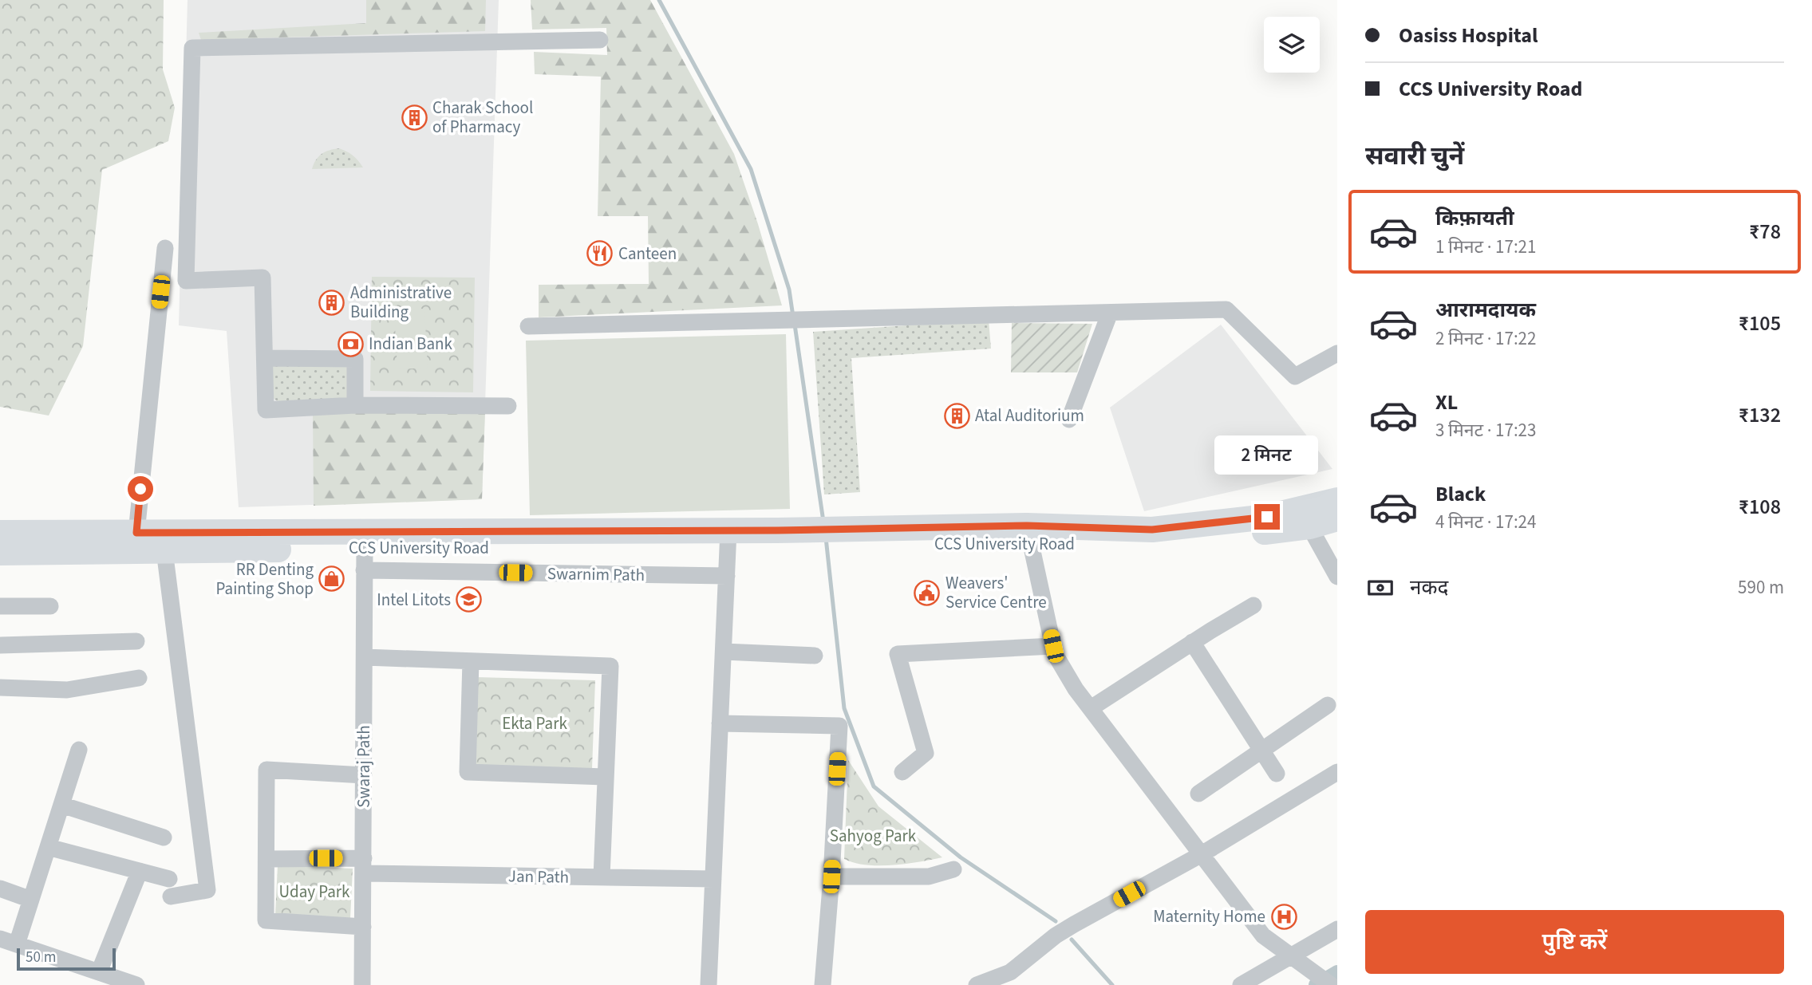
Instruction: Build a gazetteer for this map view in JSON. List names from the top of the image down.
{
  "streets": {
    "highway": ["CCS University Road"],
    "street": ["Swarnim Path", "Swaraj Path", "Jan Path"]
  },
  "crossings": [
    ["CCS University Road", "Swarnim Path"],
    ["CCS University Road", "Swaraj Path"],
    ["Swarnim Path", "Swaraj Path"],
    ["Swaraj Path", "Jan Path"]
  ],
  "parks": ["Ekta Park", "Sahyog Park", "Uday Park"],
  "places": {
    "building": ["Charak School of Pharmacy", "Administrative Building", "Atal Auditorium"],
    "restaurant": ["Canteen"],
    "bank": ["Indian Bank"],
    "shop": ["RR Denting Painting Shop"],
    "public building": ["Weavers' Service Centre"],
    "school or university": ["Intel Litots"],
    "hospital": ["Maternity Home"]
  },
  "scale_bar": "50 m",
  "page": {
    "banner": ["Oasiss Hospital", "CCS University Road"],
    "heading": "सवारी चुनें",
    "list": [
      {
        "name": "किफ़ायती",
        "note": "1 मिनट · 17:21",
        "value": "₹78"
      },
      {
        "name": "आरामदायक",
        "note": "2 मिनट · 17:22",
        "value": "₹105"
      },
      {
        "name": "XL",
        "note": "3 मिनट · 17:23",
        "value": "₹132"
      },
      {
        "name": "Black",
        "note": "4 मिनट · 17:24",
        "value": "₹108"
      }
    ],
    "bubble": "2 मिनट",
    "pay": ["नकद", "590 m"],
    "buttons": "पुष्टि करें",
    "scale": "50 m"
  }
}
